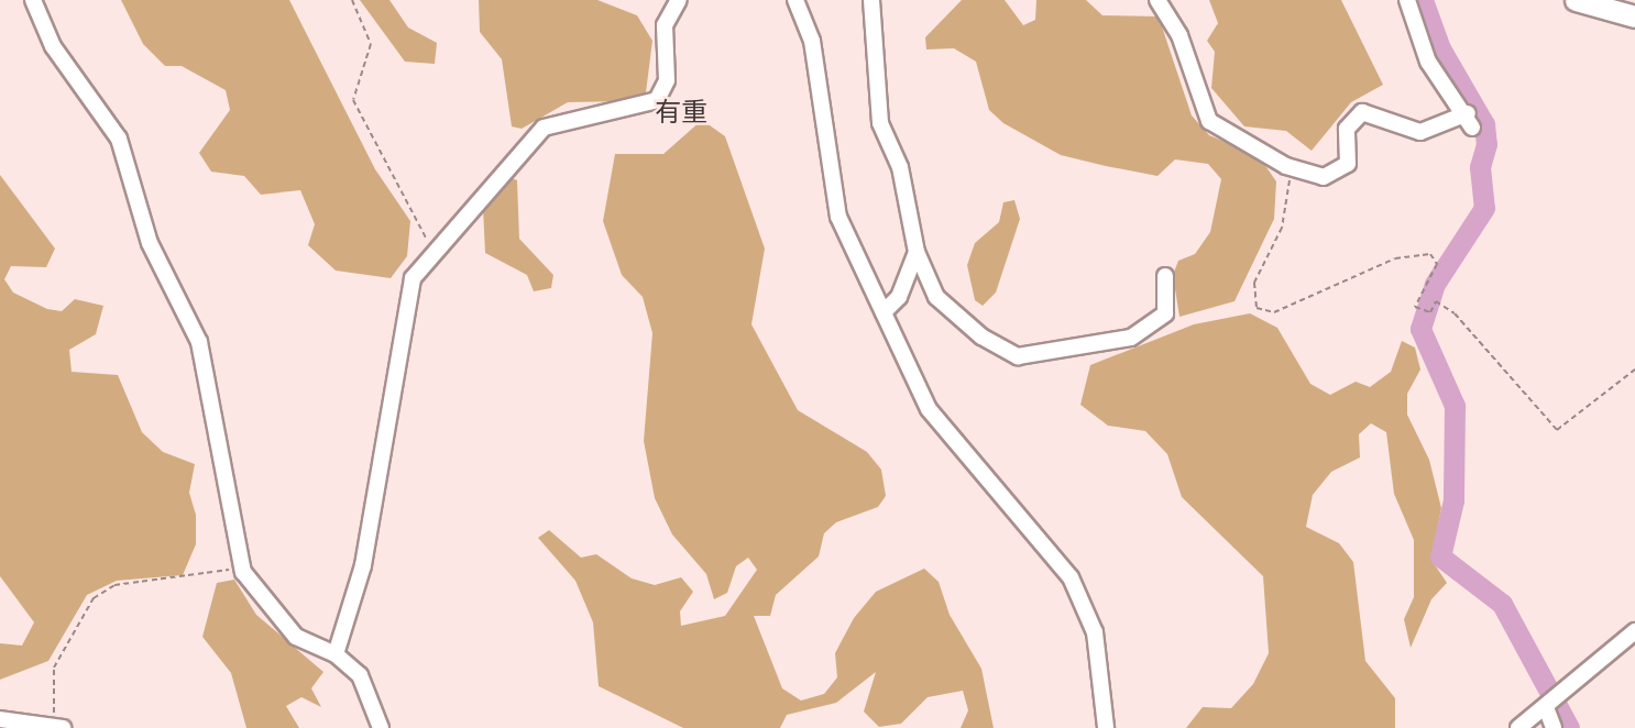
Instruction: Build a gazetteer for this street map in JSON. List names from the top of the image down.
{
  "districts": ["有重"]
}
